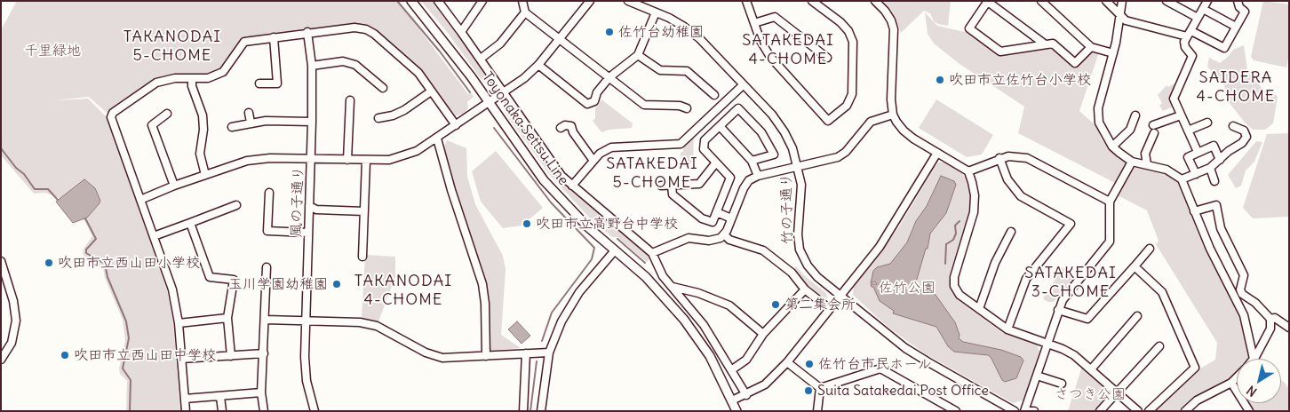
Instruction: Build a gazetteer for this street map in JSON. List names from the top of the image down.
{
  "streets": {
    "main road": ["Toyonaka Settsu Line"],
    "street": ["風の子通り", "竹の子通り"]
  },
  "crossings": [
    ["Toyonaka Settsu Line", "風の子通り"]
  ],
  "districts": [
    "TAKANODAI 5-CHOME",
    "SATAKEDAI 4-CHOME",
    "SAIDERA 4-CHOME",
    "SATAKEDAI 5-CHOME",
    "SATAKEDAI 3-CHOME",
    "TAKANODAI 4-CHOME"
  ],
  "parks": ["千里緑地", "佐竹公園", "さつき公園"],
  "places": [
    "佐竹台幼稚園",
    "吹田市立佐竹台小学校",
    "吹田市立高野台中学校",
    "吹田市立西山田小学校",
    "玉川学園幼稚園",
    "第二集会所",
    "吹田市立西山田中学校",
    "佐竹台市民ホール",
    "Suita Satakedai Post Office"
  ],
  "north": "bottom left"
}
